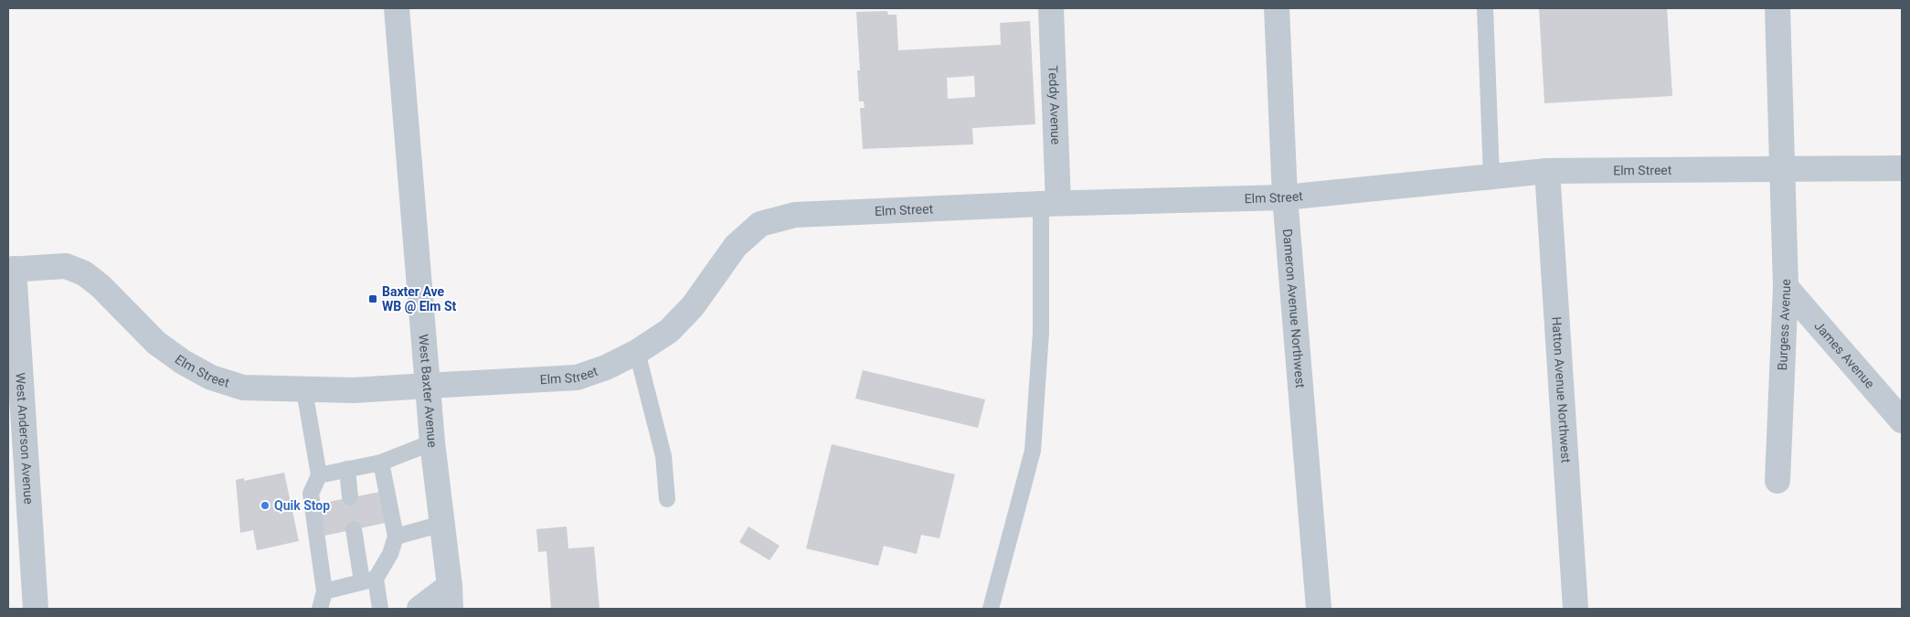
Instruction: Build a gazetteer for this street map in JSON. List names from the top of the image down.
{
  "streets": {
    "street": [
      "Teddy Avenue",
      "Elm Street",
      "Dameron Avenue Northwest",
      "Burgess Avenue",
      "James Avenue",
      "Hatton Avenue Northwest",
      "West Baxter Avenue",
      "West Anderson Avenue"
    ]
  },
  "crossings": [
    ["Teddy Avenue", "Elm Street"],
    ["Elm Street", "Dameron Avenue Northwest"],
    ["Elm Street", "Burgess Avenue"],
    ["Elm Street", "Hatton Avenue Northwest"],
    ["Elm Street", "West Baxter Avenue"],
    ["Elm Street", "West Anderson Avenue"],
    ["Burgess Avenue", "James Avenue"]
  ],
  "places": {
    "transit": ["Baxter Ave WB @ Elm St"],
    "other": ["Quik Stop"]
  }
}
